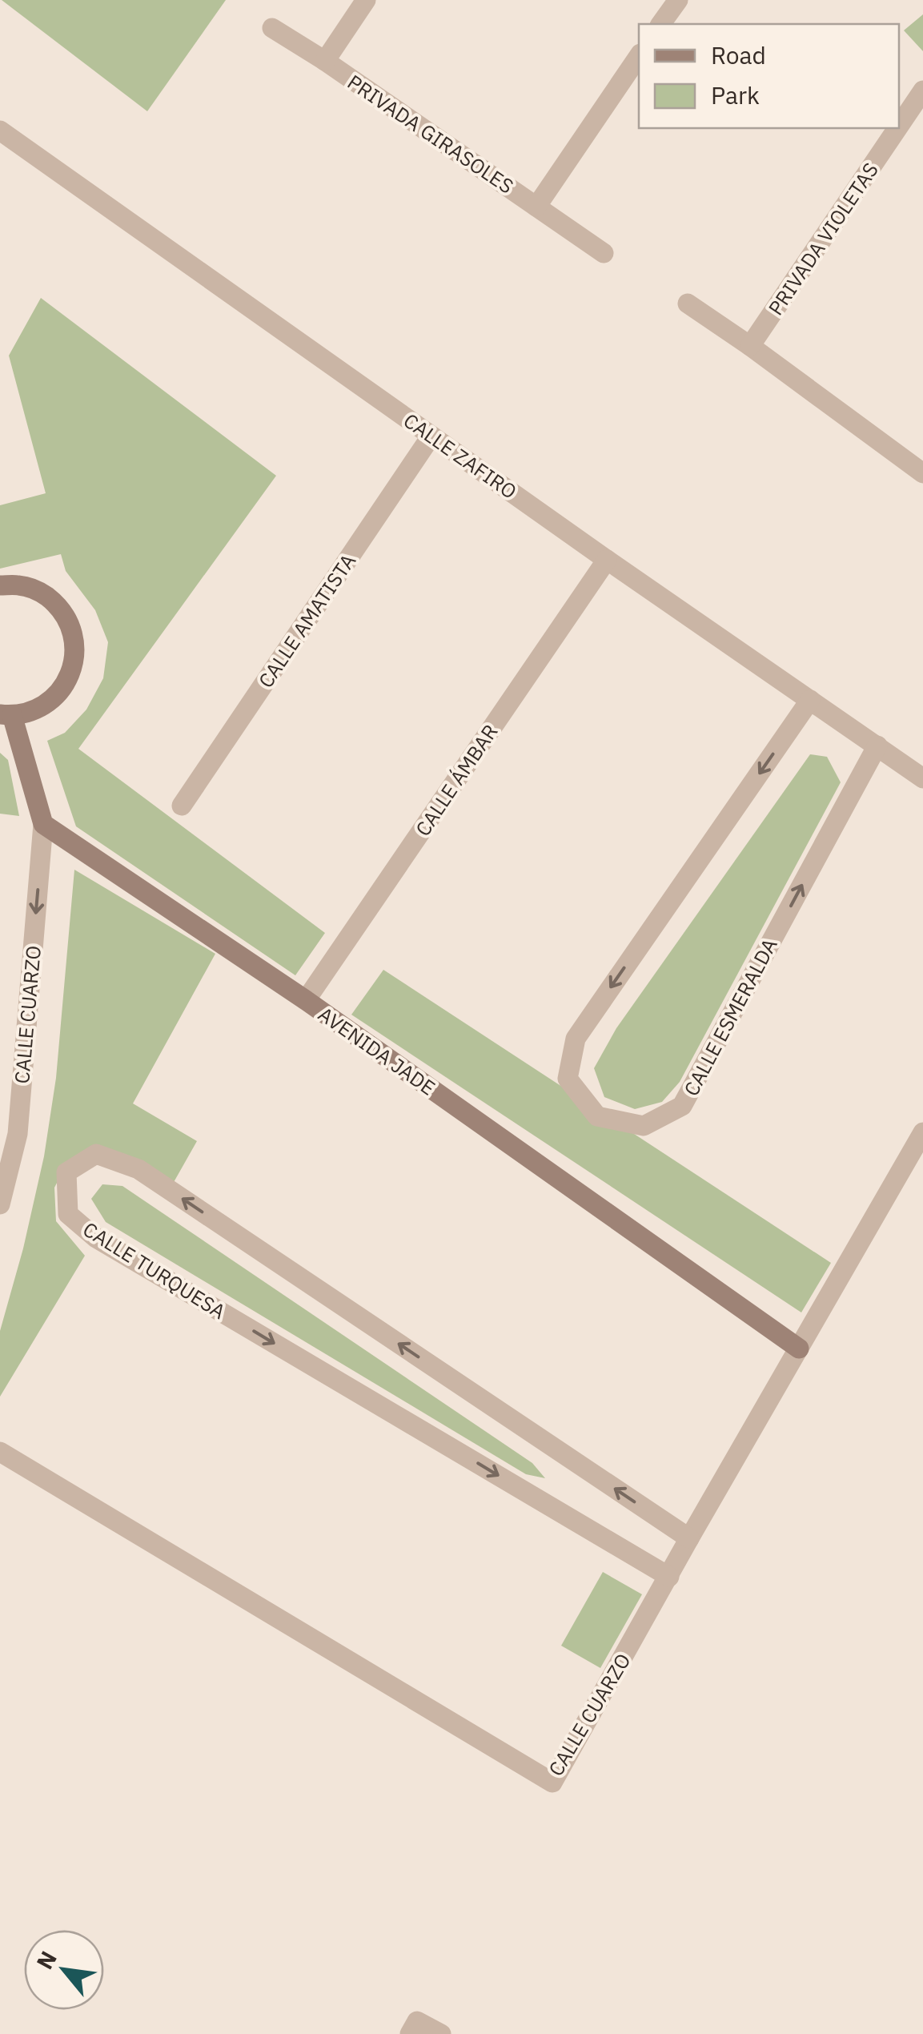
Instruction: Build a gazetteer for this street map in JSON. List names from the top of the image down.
{
  "streets": {
    "street": [
      "PRIVADA GIRASOLES",
      "PRIVADA VIOLETAS",
      "CALLE ZAFIRO",
      "CALLE AMATISTA",
      "CALLE ÁMBAR",
      "CALLE CUARZO",
      "CALLE ESMERALDA",
      "AVENIDA JADE",
      "CALLE TURQUESA"
    ]
  },
  "crossings": [
    ["CALLE ZAFIRO", "CALLE AMATISTA"],
    ["CALLE ZAFIRO", "CALLE ÁMBAR"],
    ["CALLE ZAFIRO", "CALLE ESMERALDA"],
    ["CALLE ÁMBAR", "AVENIDA JADE"],
    ["CALLE CUARZO", "AVENIDA JADE"],
    ["CALLE CUARZO", "CALLE TURQUESA"]
  ],
  "legend": ["Road", "Park"],
  "north": "top left"
}
